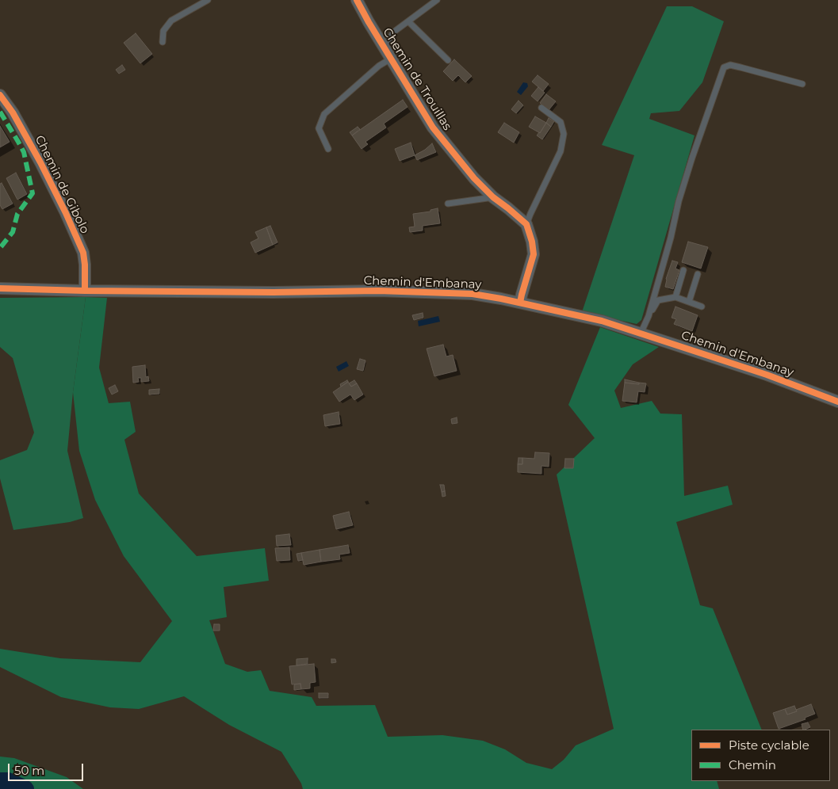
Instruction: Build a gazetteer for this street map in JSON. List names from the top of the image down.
{
  "streets": {
    "street": ["Chemin de Trouillas", "Chemin de Gibolo", "Chemin d'Embanay"]
  },
  "crossings": [
    ["Chemin de Gibolo", "Chemin d'Embanay"]
  ],
  "legend": ["Piste cyclable", "Chemin"],
  "scale_bar": "50 m"
}
